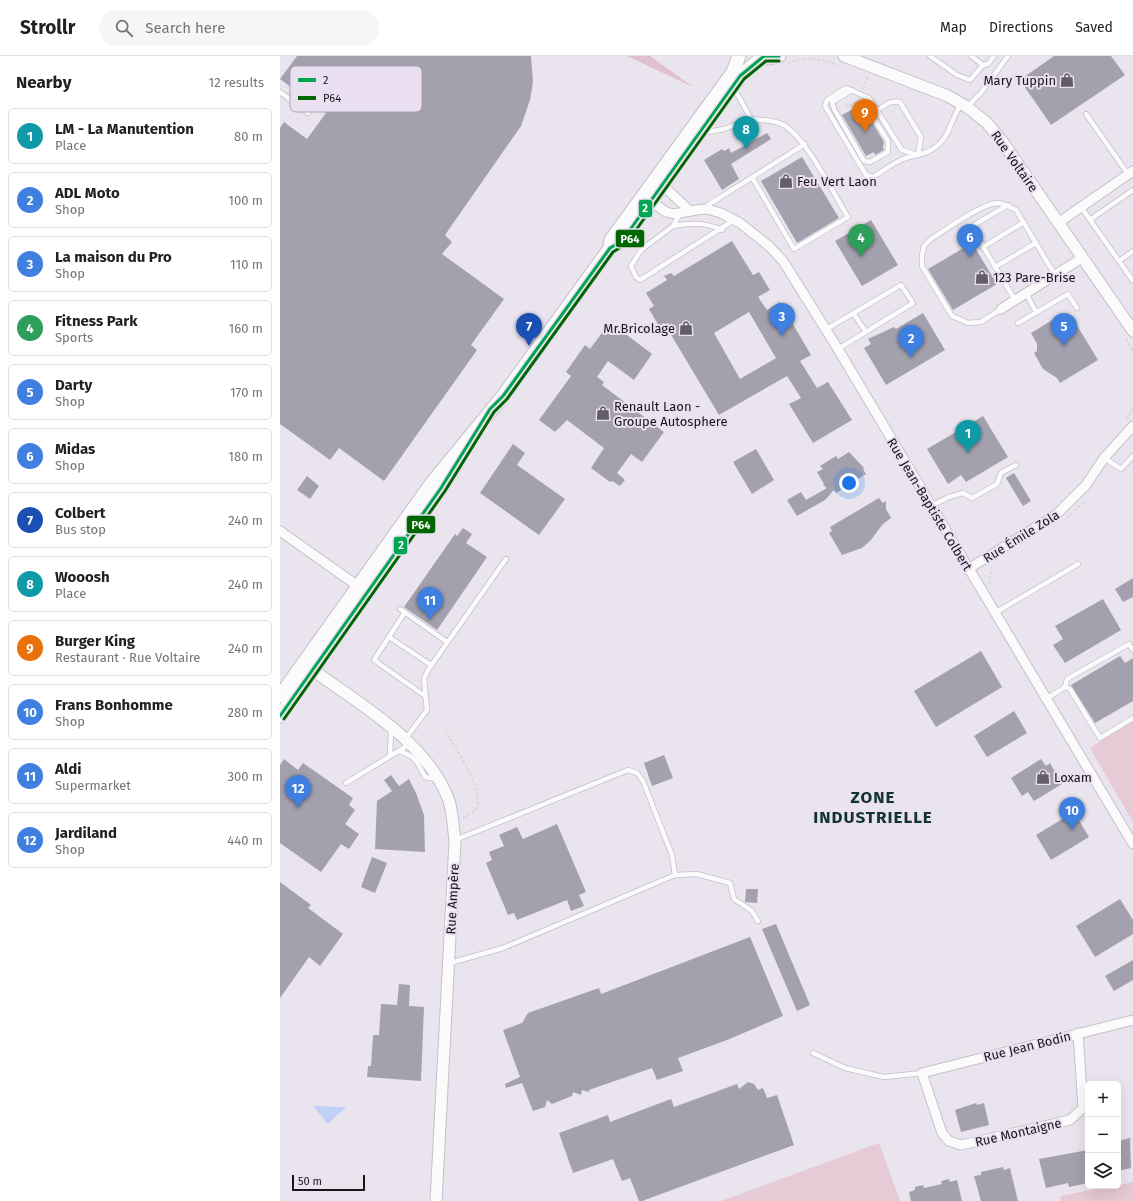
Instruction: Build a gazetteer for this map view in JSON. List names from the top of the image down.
{
  "streets": {
    "street": [
      "Rue Voltaire",
      "Rue Jean-Baptiste Colbert",
      "Rue Émile Zola",
      "Rue Ampère",
      "Rue Jean Bodin",
      "Rue Montaigne"
    ]
  },
  "crossings": [
    ["Rue Jean-Baptiste Colbert", "Rue Émile Zola"],
    ["Rue Jean Bodin", "Rue Montaigne"]
  ],
  "districts": ["ZONE INDUSTRIELLE"],
  "places": {
    "shop": [
      "Mary Tuppin",
      "Feu Vert Laon",
      "123 Pare-Brise",
      "Mr.Bricolage",
      "Renault Laon - Groupe Autosphere",
      "Loxam"
    ]
  },
  "lines": ["transit line 2", "transit line P64"],
  "legend": ["2", "P64"],
  "scale_bar": "50 m",
  "page": {
    "header": "Strollr",
    "search": "Search here",
    "nav": ["Map", "Directions", "Saved"],
    "heading": ["Nearby", "12 results"],
    "pins": [
      "9",
      "8",
      "4",
      "6",
      "3",
      "5",
      "7",
      "2",
      "1",
      "11",
      "12",
      "10"
    ],
    "list": [
      {
        "mark": "1",
        "name": "LM - La Manutention",
        "note": "Place",
        "value": "80 m"
      },
      {
        "mark": "2",
        "name": "ADL Moto",
        "note": "Shop",
        "value": "100 m"
      },
      {
        "mark": "3",
        "name": "La maison du Pro",
        "note": "Shop",
        "value": "110 m"
      },
      {
        "mark": "4",
        "name": "Fitness Park",
        "note": "Sports",
        "value": "160 m"
      },
      {
        "mark": "5",
        "name": "Darty",
        "note": "Shop",
        "value": "170 m"
      },
      {
        "mark": "6",
        "name": "Midas",
        "note": "Shop",
        "value": "180 m"
      },
      {
        "mark": "7",
        "name": "Colbert",
        "note": "Bus stop",
        "value": "240 m"
      },
      {
        "mark": "8",
        "name": "Wooosh",
        "note": "Place",
        "value": "240 m"
      },
      {
        "mark": "9",
        "name": "Burger King",
        "note": "Restaurant · Rue Voltaire",
        "value": "240 m"
      },
      {
        "mark": "10",
        "name": "Frans Bonhomme",
        "note": "Shop",
        "value": "280 m"
      },
      {
        "mark": "11",
        "name": "Aldi",
        "note": "Supermarket",
        "value": "300 m"
      },
      {
        "mark": "12",
        "name": "Jardiland",
        "note": "Shop",
        "value": "440 m"
      }
    ],
    "map_buttons": ["+", "−"],
    "scale": "50 m"
  }
}
